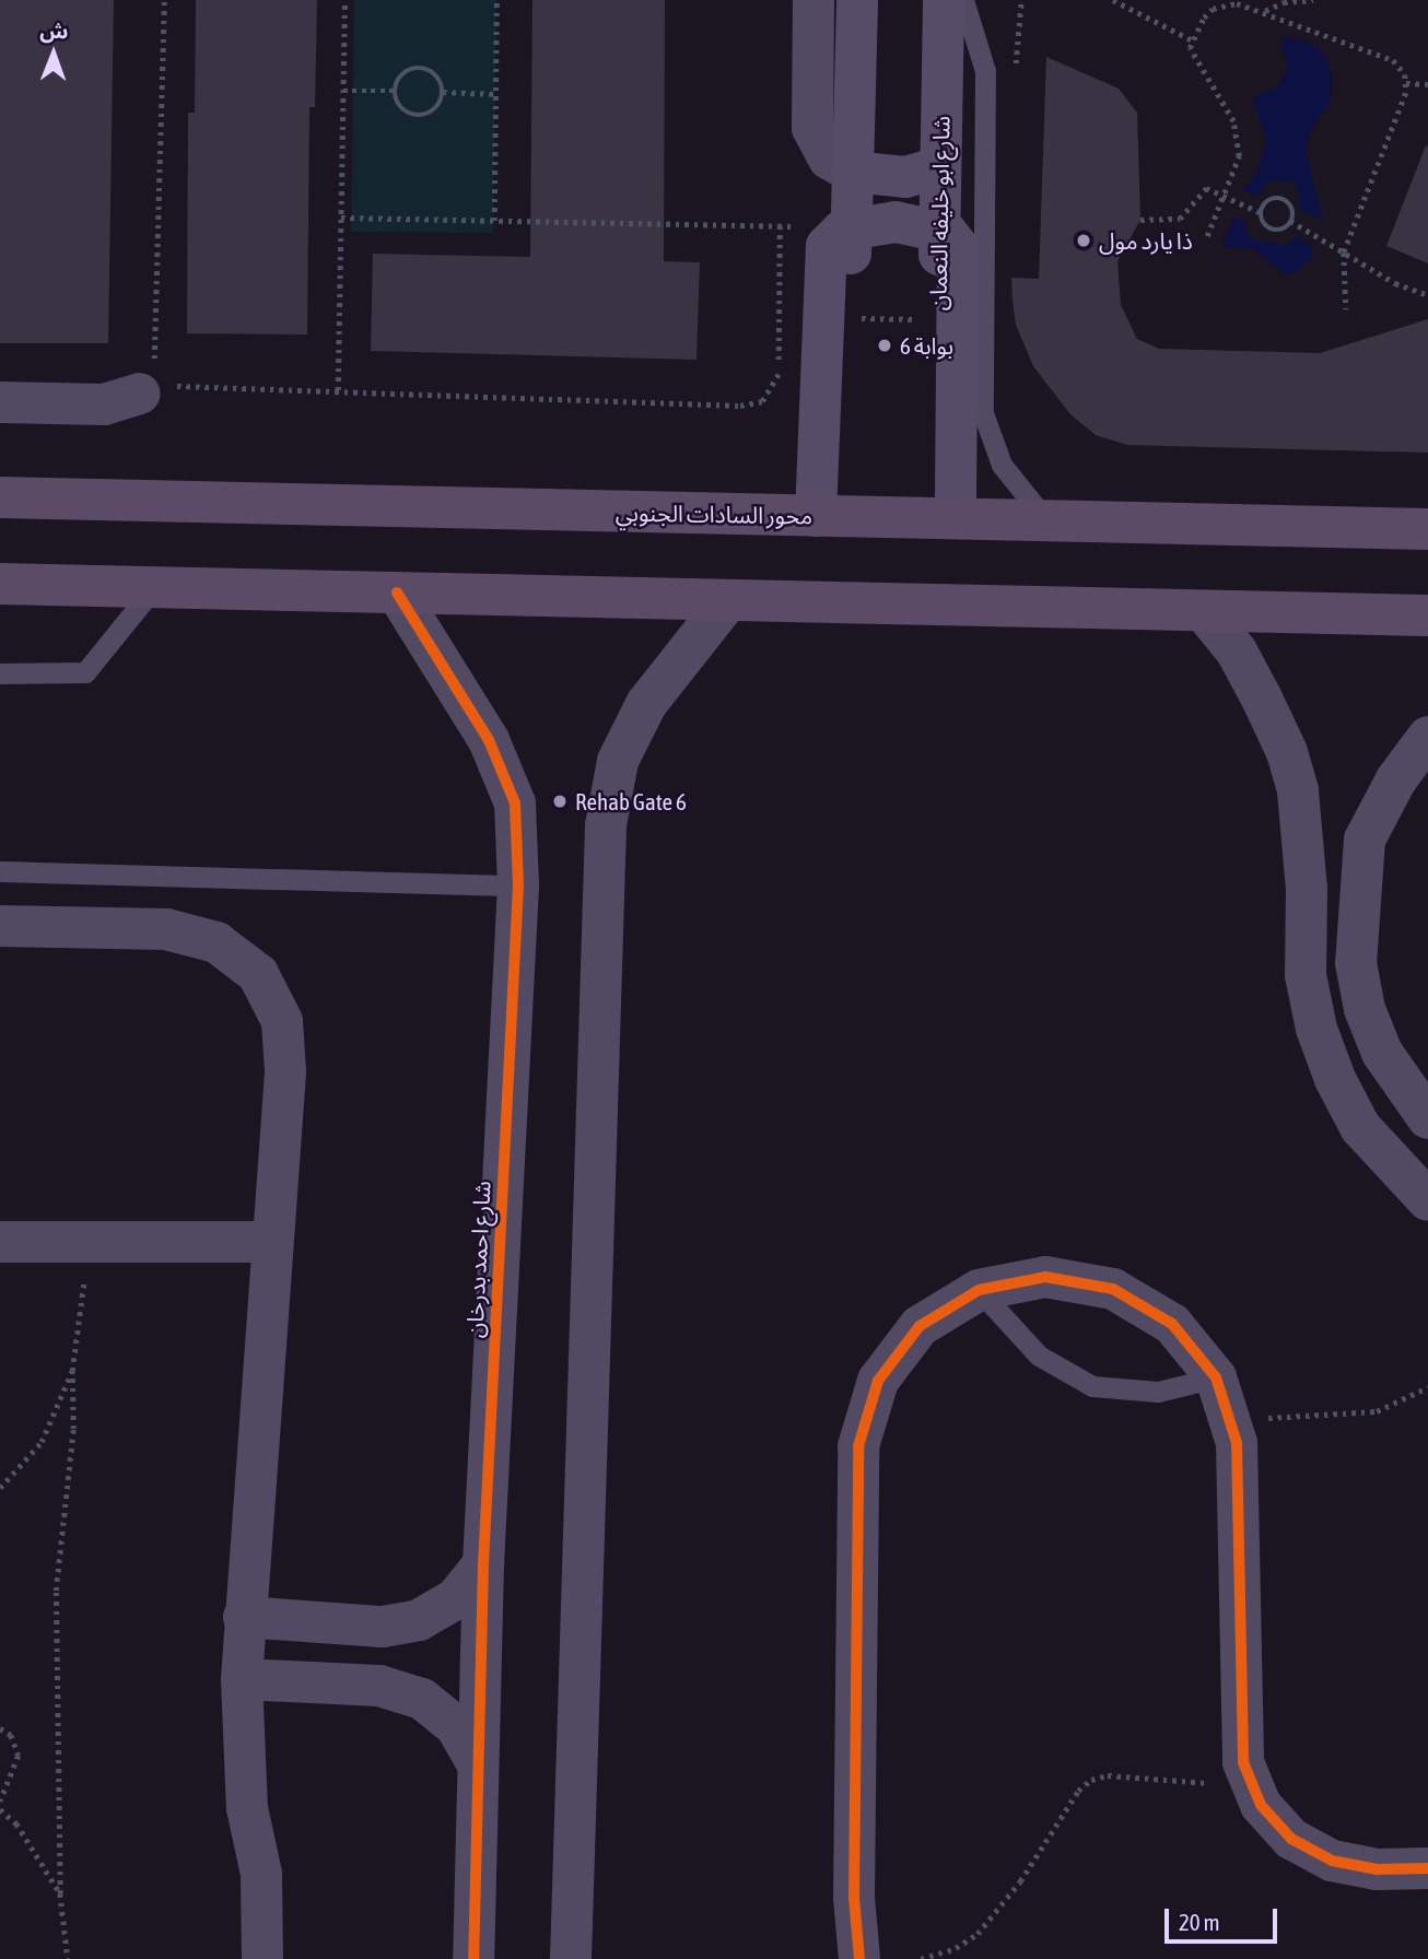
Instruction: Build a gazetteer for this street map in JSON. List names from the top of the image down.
{
  "streets": {
    "main road": ["محور السادات الجنوبي"],
    "street": ["شارع ابو خليفه النعمان", "شارع احمد بدرخان"]
  },
  "crossings": [
    ["شارع ابو خليفه النعمان", "محور السادات الجنوبي"]
  ],
  "places": ["ذا يارد مول", "بوابة 6", "Rehab Gate 6"],
  "scale_bar": "20 m",
  "north": "top"
}
